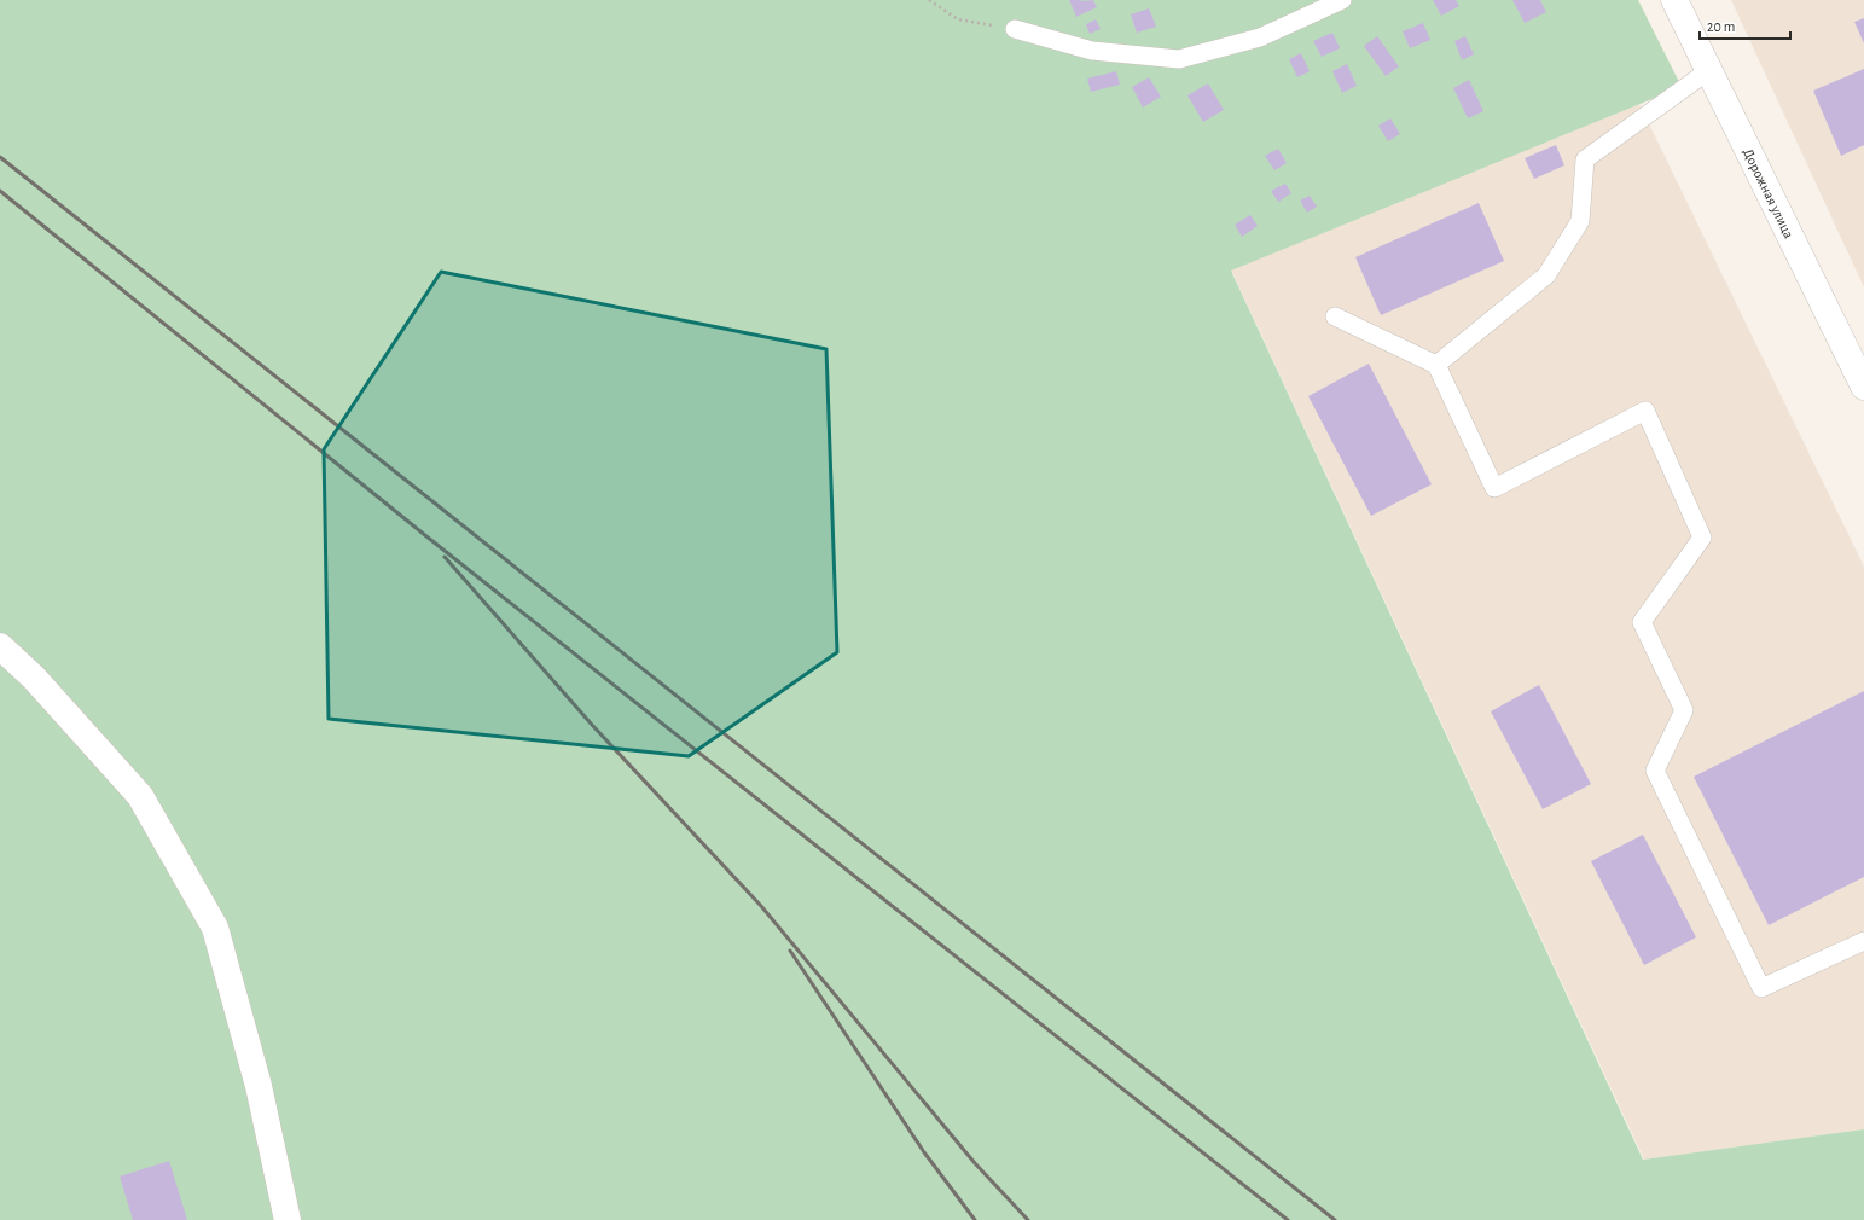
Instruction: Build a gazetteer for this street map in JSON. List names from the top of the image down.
{
  "streets": {
    "street": ["Дорожная улица"]
  },
  "scale_bar": "20 m"
}
